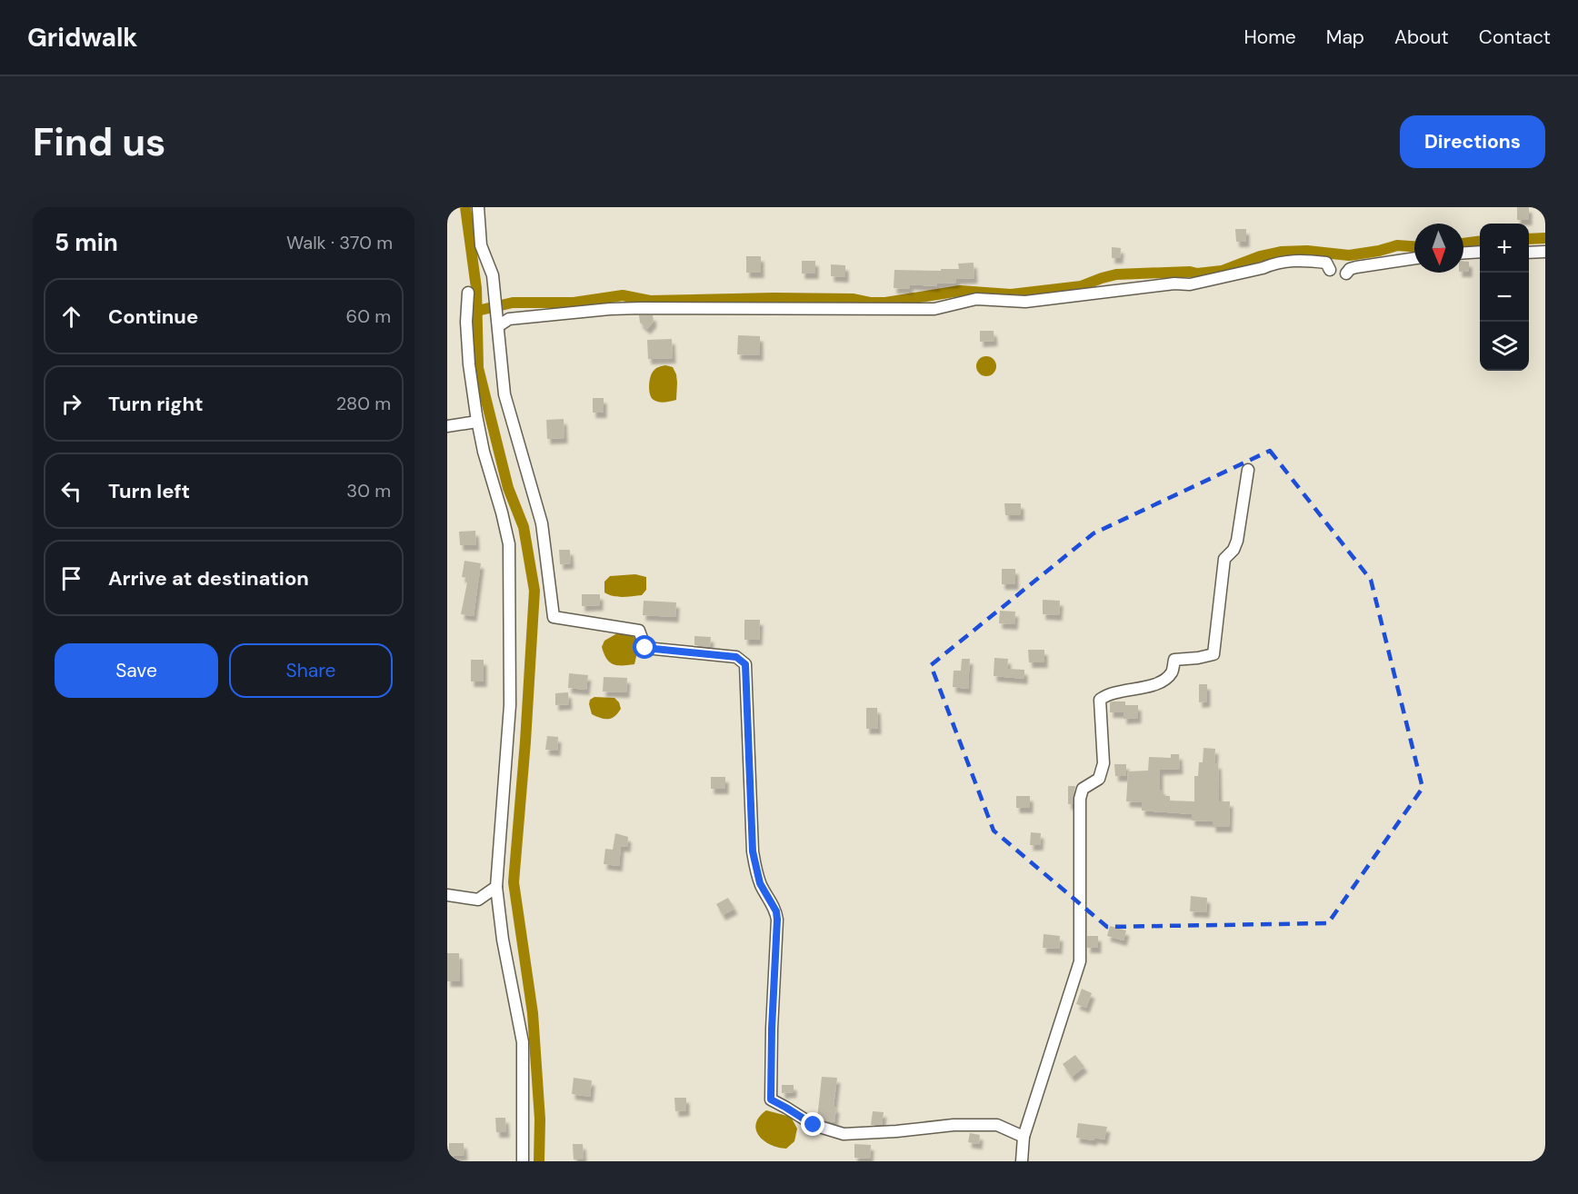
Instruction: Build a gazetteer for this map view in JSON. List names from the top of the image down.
{
  "north": "bottom",
  "page": {
    "header": "Gridwalk",
    "nav": [
      "Home",
      "Map",
      "About",
      "Contact"
    ],
    "buttons": [
      "Directions",
      ["Save", "Share"]
    ],
    "title": "Find us",
    "heading": ["5 min", "Walk · 370 m"],
    "map_buttons": ["+", "−"],
    "list": [
      ["Continue", "60 m"],
      ["Turn right", "280 m"],
      ["Turn left", "30 m"],
      "Arrive at destination"
    ]
  }
}
